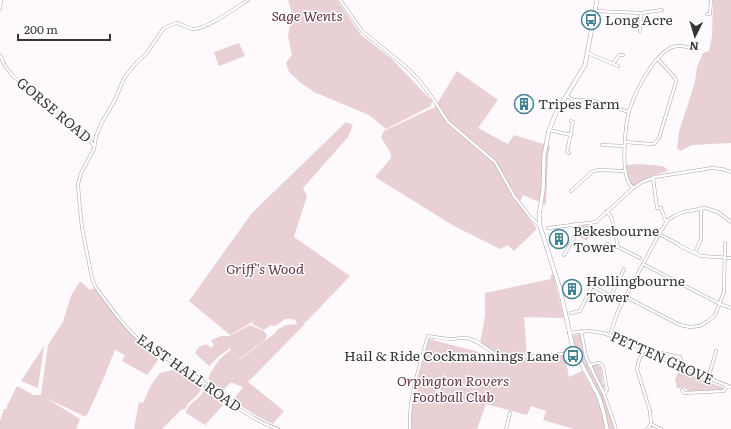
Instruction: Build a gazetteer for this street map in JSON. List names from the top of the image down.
{
  "streets": {
    "street": ["GORSE ROAD", "PETTEN GROVE", "EAST HALL ROAD"]
  },
  "crossings": [
    ["GORSE ROAD", "EAST HALL ROAD"]
  ],
  "parks": ["Sage Wents", "Griff's Wood", "Orpington Rovers Football Club"],
  "places": {
    "bus stop": ["Long Acre", "Hail & Ride Cockmannings Lane"],
    "building": ["Tripes Farm", "Bekesbourne Tower", "Hollingbourne Tower"]
  },
  "scale_bar": "200 m",
  "north": "bottom"
}
